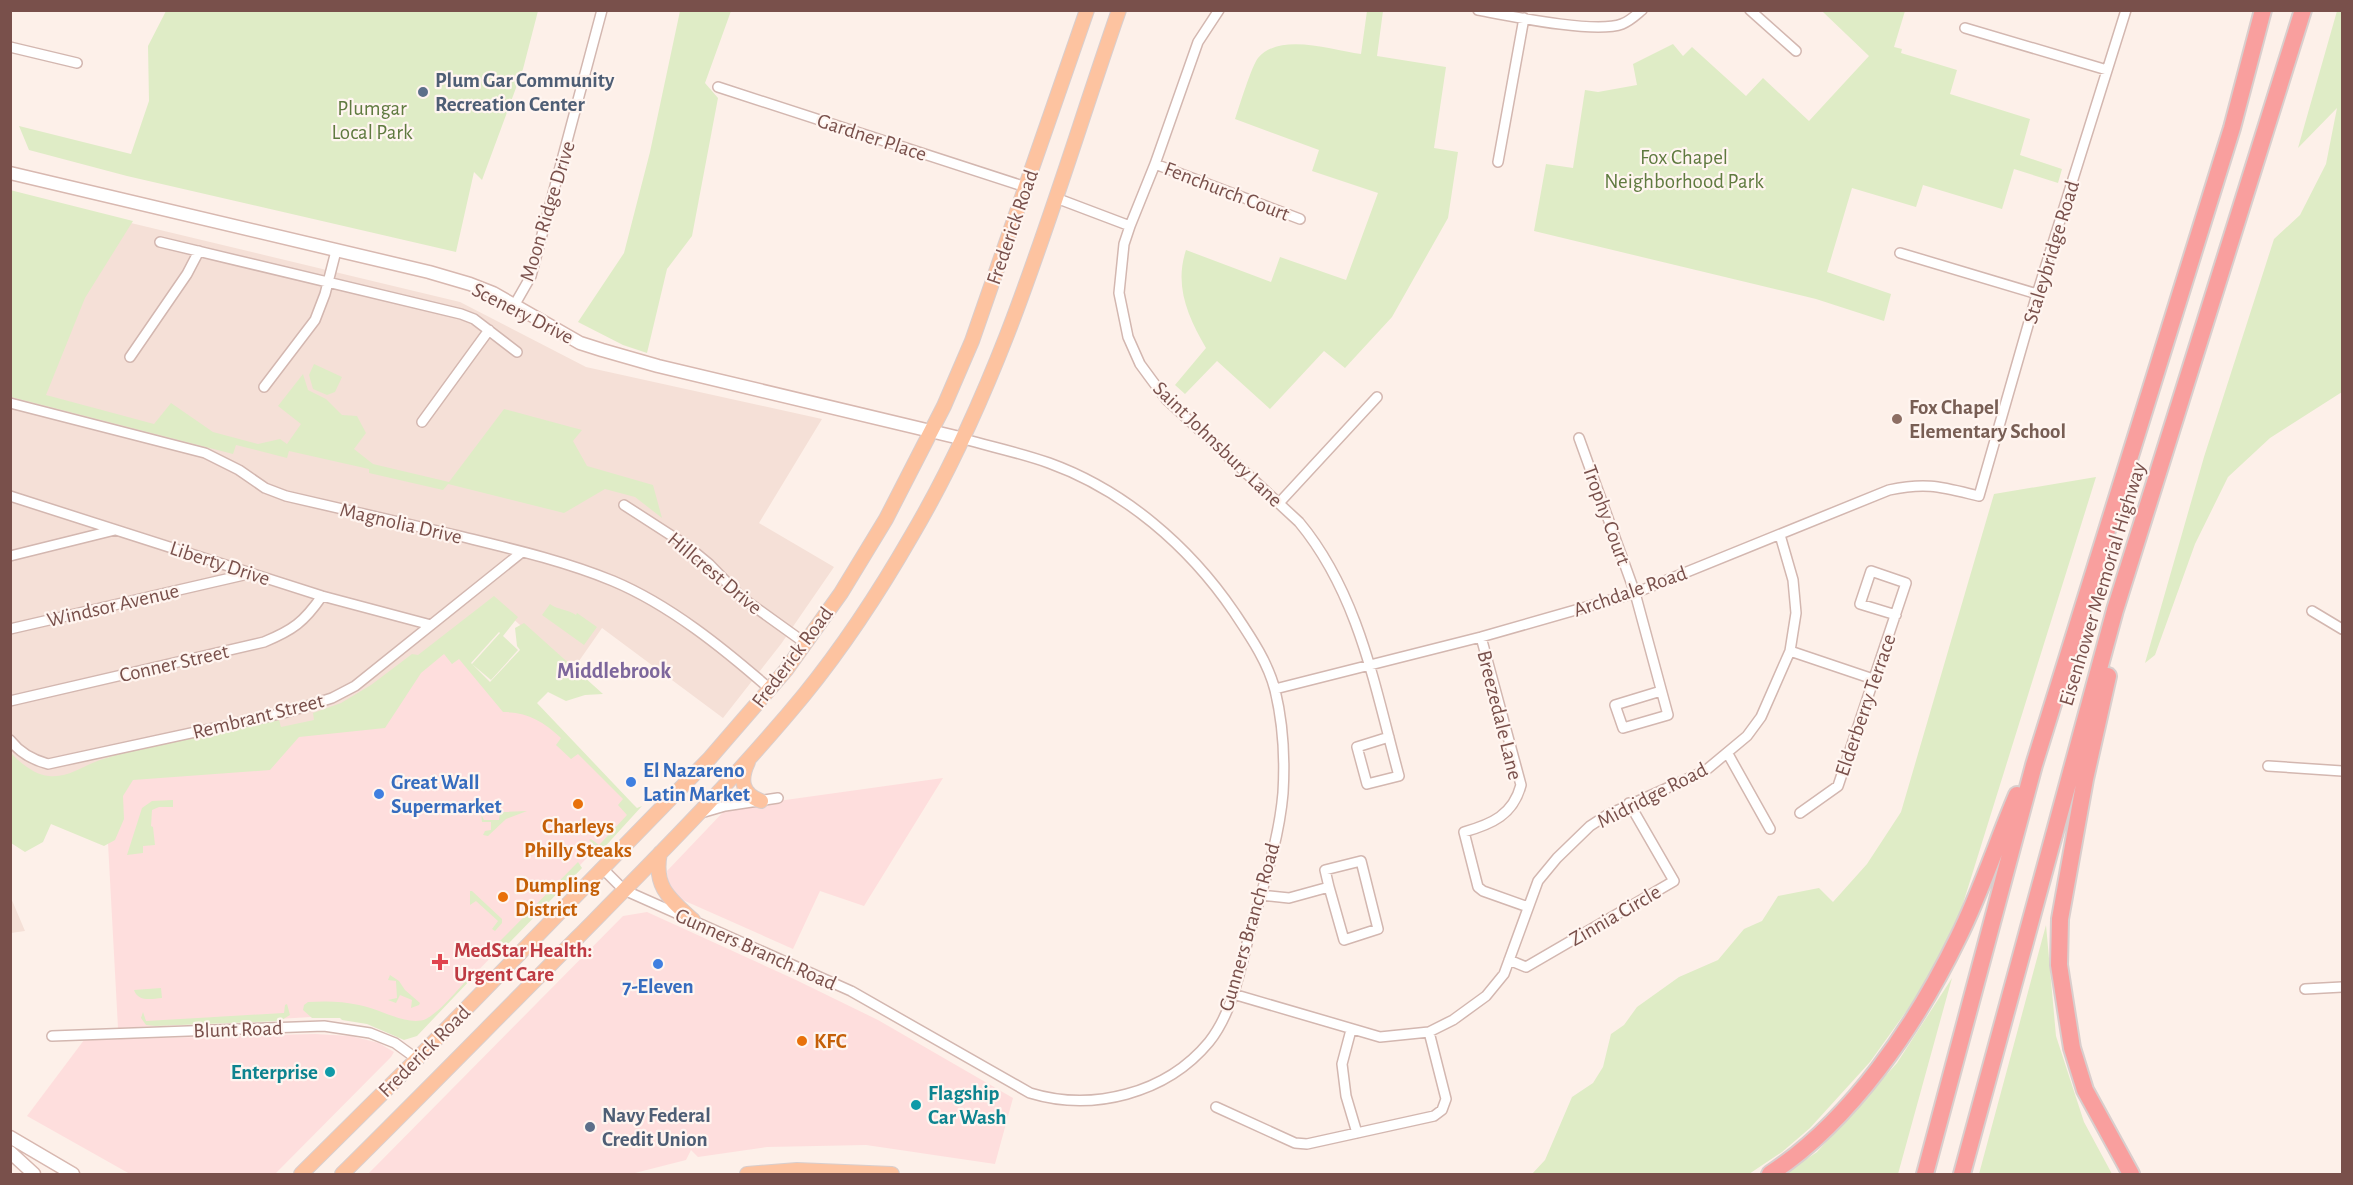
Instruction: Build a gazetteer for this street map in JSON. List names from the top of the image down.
{
  "streets": {
    "highway": ["Eisenhower Memorial Highway"],
    "main road": ["Frederick Road"],
    "street": [
      "Gardner Place",
      "Fenchurch Court",
      "Moon Ridge Drive",
      "Staleybridge Road",
      "Scenery Drive",
      "Saint Johnsbury Lane",
      "Trophy Court",
      "Magnolia Drive",
      "Liberty Drive",
      "Hillcrest Drive",
      "Archdale Road",
      "Windsor Avenue",
      "Conner Street",
      "Elderberry Terrace",
      "Breezedale Lane",
      "Rembrant Street",
      "Midridge Road",
      "Zinnia Circle",
      "Gunners Branch Road",
      "Blunt Road"
    ]
  },
  "crossings": [
    ["Gardner Place", "Frederick Road"],
    ["Fenchurch Court", "Saint Johnsbury Lane"],
    ["Moon Ridge Drive", "Scenery Drive"],
    ["Frederick Road", "Scenery Drive"],
    ["Frederick Road", "Magnolia Drive"],
    ["Frederick Road", "Hillcrest Drive"],
    ["Frederick Road", "Gunners Branch Road"],
    ["Frederick Road", "Blunt Road"],
    ["Staleybridge Road", "Archdale Road"],
    ["Scenery Drive", "Gunners Branch Road"],
    ["Saint Johnsbury Lane", "Archdale Road"],
    ["Trophy Court", "Archdale Road"],
    ["Magnolia Drive", "Rembrant Street"],
    ["Liberty Drive", "Windsor Avenue"],
    ["Liberty Drive", "Conner Street"],
    ["Liberty Drive", "Rembrant Street"],
    ["Archdale Road", "Breezedale Lane"],
    ["Archdale Road", "Midridge Road"],
    ["Archdale Road", "Gunners Branch Road"],
    ["Breezedale Lane", "Midridge Road"],
    ["Midridge Road", "Zinnia Circle"],
    ["Midridge Road", "Gunners Branch Road"]
  ],
  "districts": ["Middlebrook"],
  "parks": ["Plumgar Local Park", "Fox Chapel Neighborhood Park"],
  "places": {
    "other": [
      "Plum Gar Community Recreation Center",
      "Fox Chapel Elementary School",
      "El Nazareno Latin Market",
      "Great Wall Supermarket",
      "Charleys Philly Steaks",
      "Dumpling District",
      "7-Eleven",
      "KFC",
      "Enterprise",
      "Flagship Car Wash",
      "Navy Federal Credit Union"
    ],
    "health": ["MedStar Health: Urgent Care"]
  }
}
